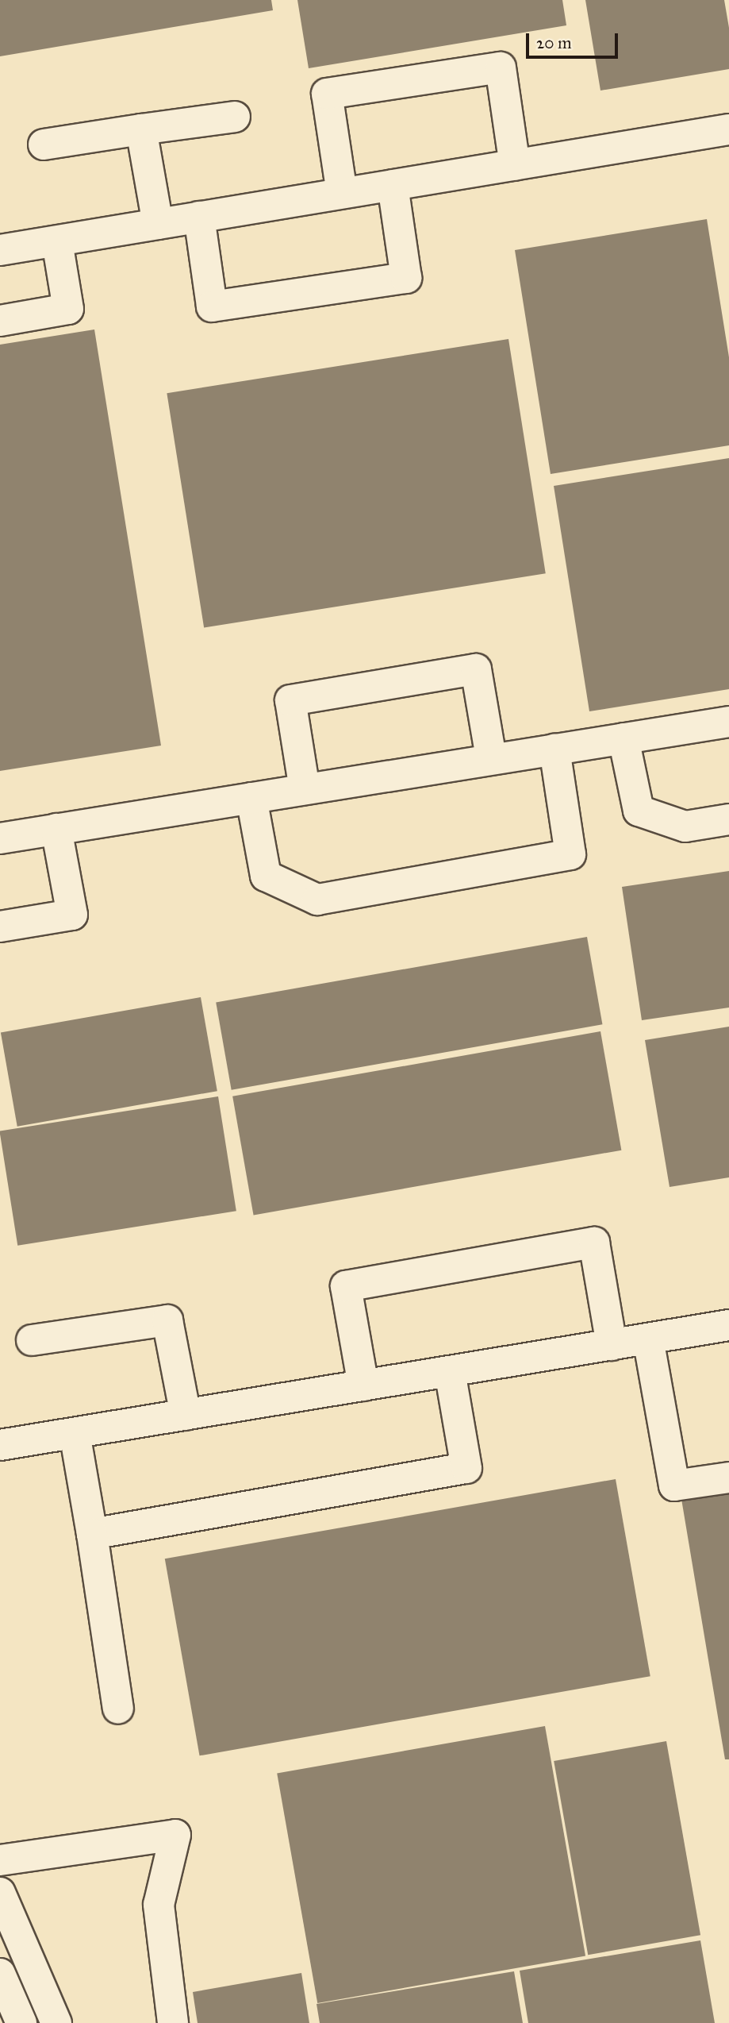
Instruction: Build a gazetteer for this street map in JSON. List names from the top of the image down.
{
  "scale_bar": "20 m"
}
